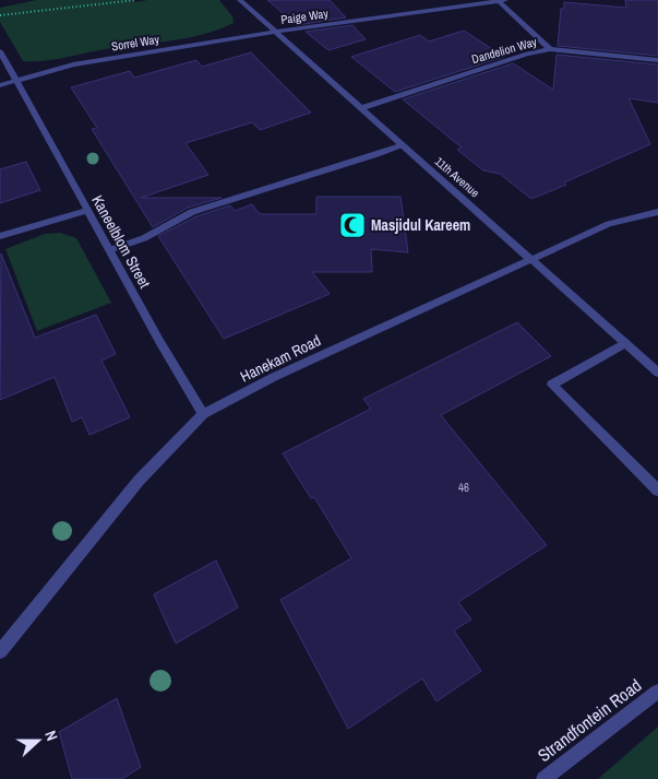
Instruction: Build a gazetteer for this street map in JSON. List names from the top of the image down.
{
  "streets": {
    "street": [
      "Paige Way",
      "Sorrel Way",
      "Dandelion Way",
      "11th Avenue",
      "Kaneelblom Street",
      "Hanekam Road",
      "Strandfontein Road"
    ]
  },
  "crossings": [
    ["Paige Way", "Sorrel Way"],
    ["Paige Way", "Dandelion Way"],
    ["Paige Way", "11th Avenue"],
    ["Sorrel Way", "11th Avenue"],
    ["Sorrel Way", "Kaneelblom Street"],
    ["Dandelion Way", "11th Avenue"],
    ["11th Avenue", "Hanekam Road"],
    ["Kaneelblom Street", "Hanekam Road"]
  ],
  "places": {
    "mosque": ["Masjidul Kareem"]
  },
  "house_numbers": ["46"],
  "north": "right"
}
